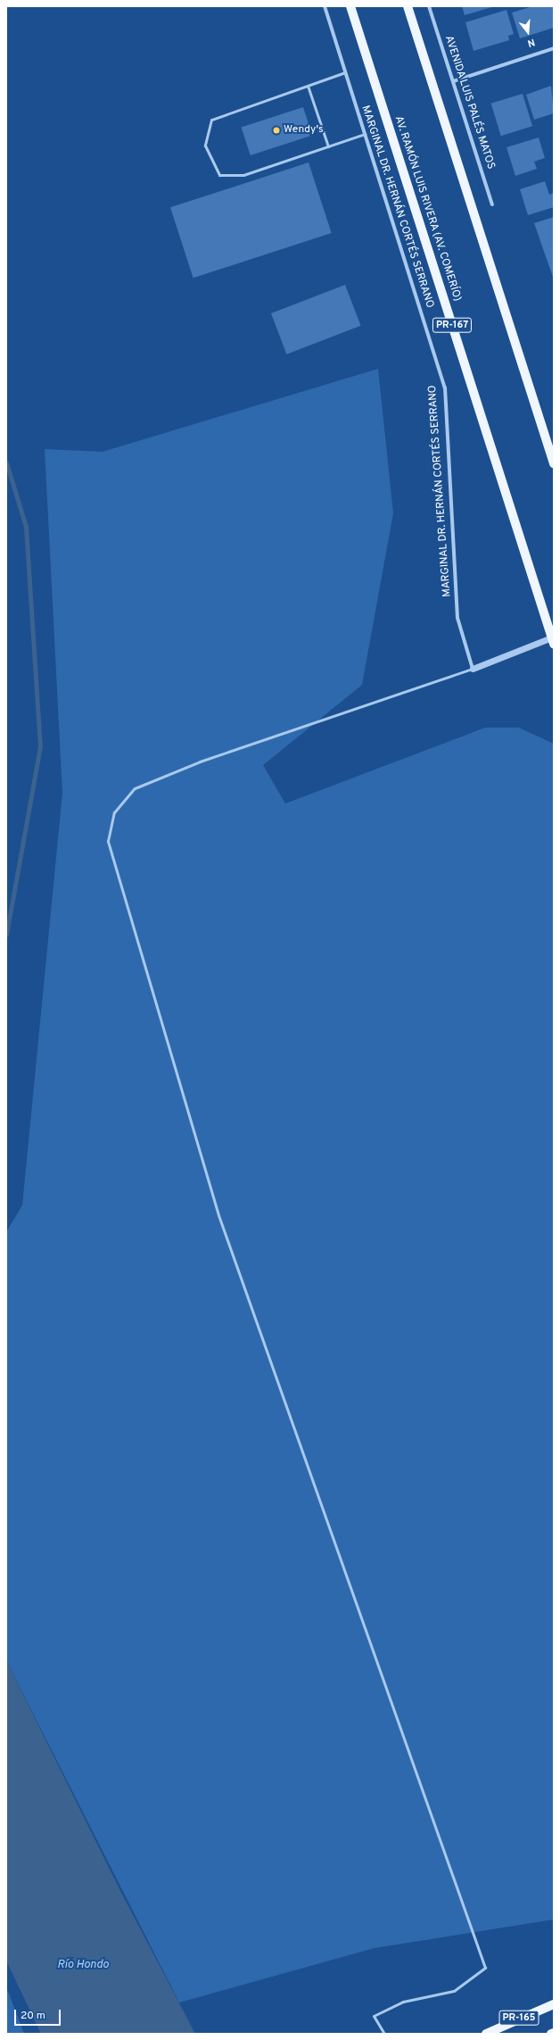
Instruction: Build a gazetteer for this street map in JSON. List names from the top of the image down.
{
  "streets": {
    "main road": ["AV. RAMÓN LUIS RIVERA (AV. COMERÍO)", "PR-167", "PR-165"],
    "street": ["AVENIDA LUIS PALÉS MATOS", "MARGINAL DR. HERNÁN CORTÉS SERRANO"]
  },
  "water": ["Río Hondo"],
  "places": ["Wendy's"],
  "scale_bar": "20 m",
  "north": "bottom"
}
